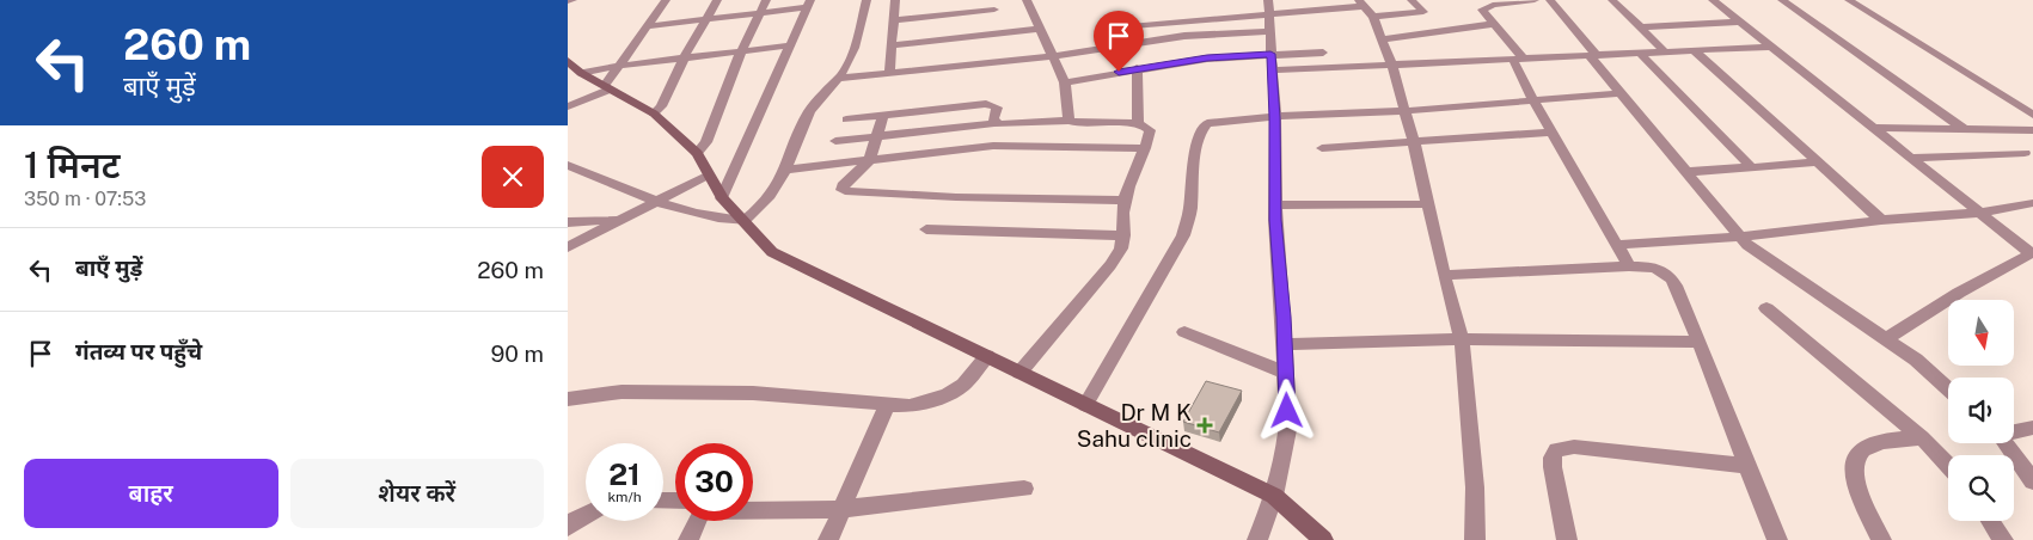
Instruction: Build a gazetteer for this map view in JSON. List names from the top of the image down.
{
  "places": {
    "health": ["Dr M K Sahu clinic"]
  },
  "north": "bottom",
  "page": {
    "turn": ["260 m", "बाएँ मुड़ें"],
    "heading": ["1 मिनट", "350 m · 07:53"],
    "list": [
      {
        "name": "बाएँ मुड़ें",
        "value": "260 m"
      },
      {
        "name": "गंतव्य पर पहुँचे",
        "value": "90 m"
      }
    ],
    "speed": "21 km/h",
    "limit": "30",
    "buttons": ["बाहर", "शेयर करें"]
  }
}
